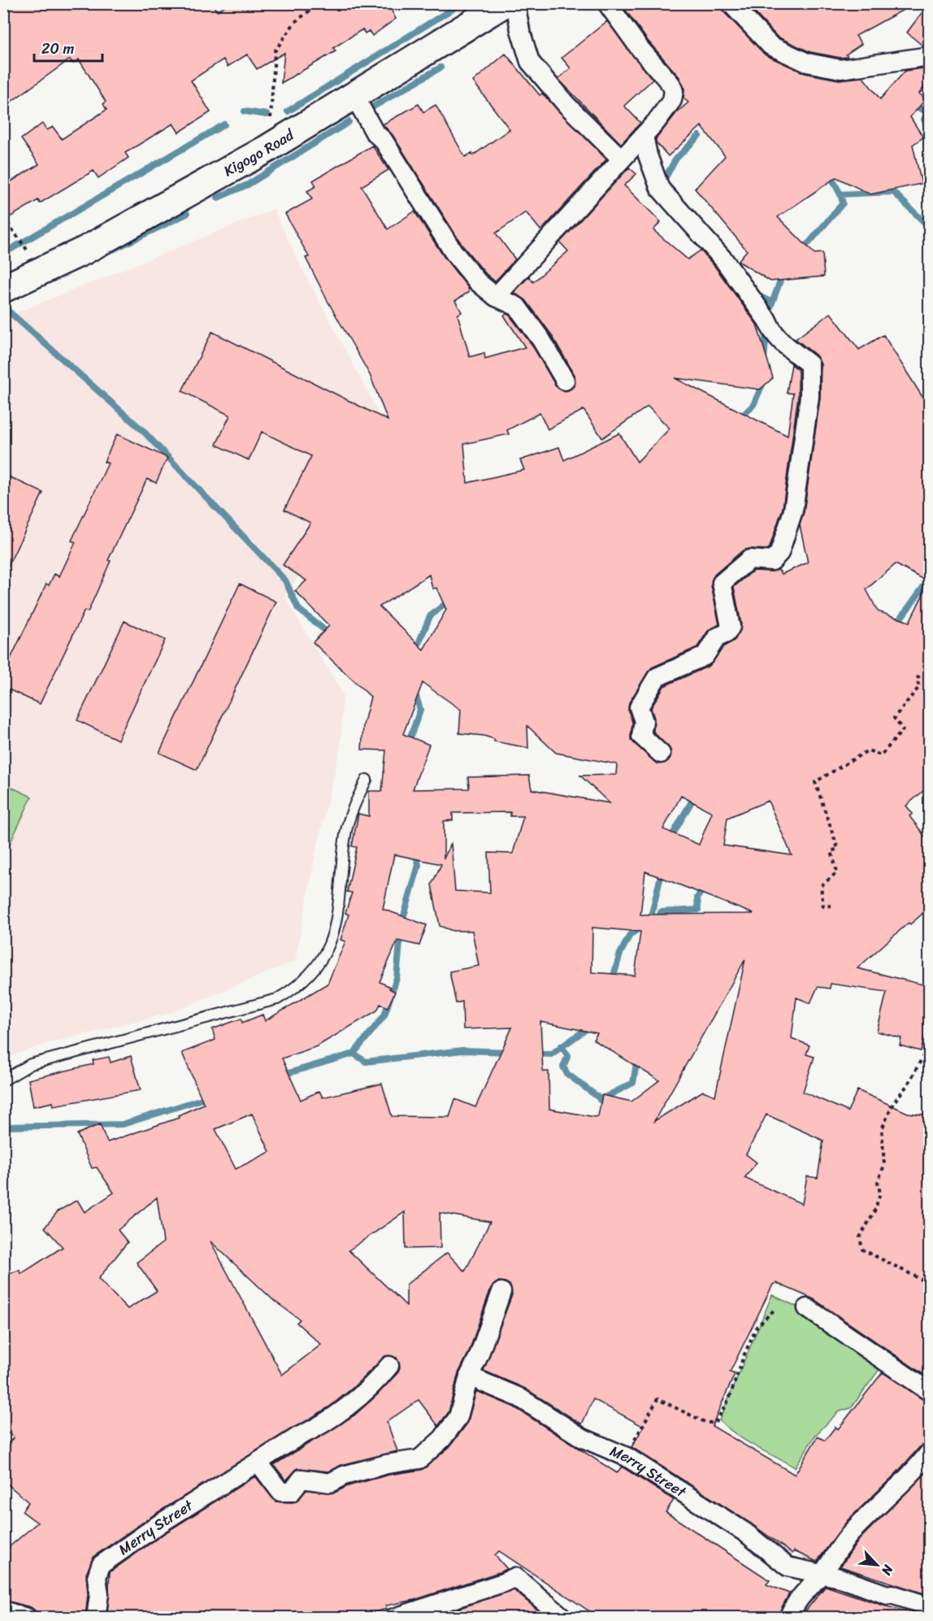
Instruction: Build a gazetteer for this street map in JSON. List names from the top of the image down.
{
  "streets": {
    "main road": ["Kigogo Road"],
    "street": ["Merry Street"]
  },
  "scale_bar": "20 m",
  "north": "bottom right"
}
